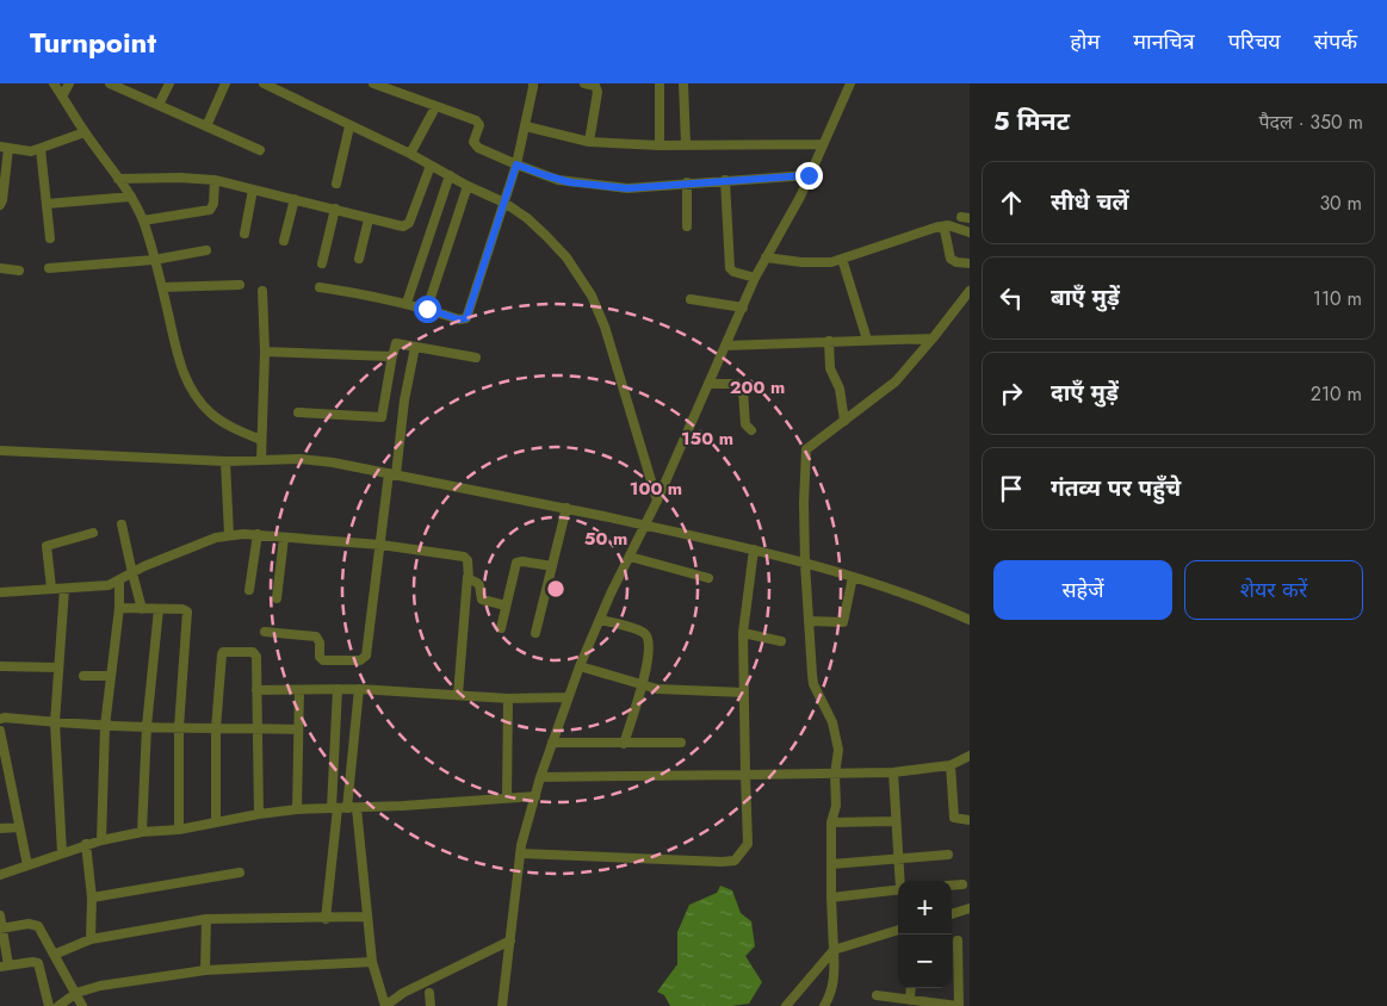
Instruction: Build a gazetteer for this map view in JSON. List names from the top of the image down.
{
  "page": {
    "header": "Turnpoint",
    "nav": [
      "होम",
      "मानचित्र",
      "परिचय",
      "संपर्क"
    ],
    "heading": ["5 मिनट", "पैदल · 350 m"],
    "list": [
      ["सीधे चलें", "30 m"],
      ["बाएँ मुड़ें", "110 m"],
      ["दाएँ मुड़ें", "210 m"],
      "गंतव्य पर पहुँचे"
    ],
    "buttons": ["सहेजें", "शेयर करें"],
    "map_buttons": ["+", "−"]
  },
  "rings": [
    "200 m",
    "150 m",
    "100 m",
    "50 m"
  ]
}
